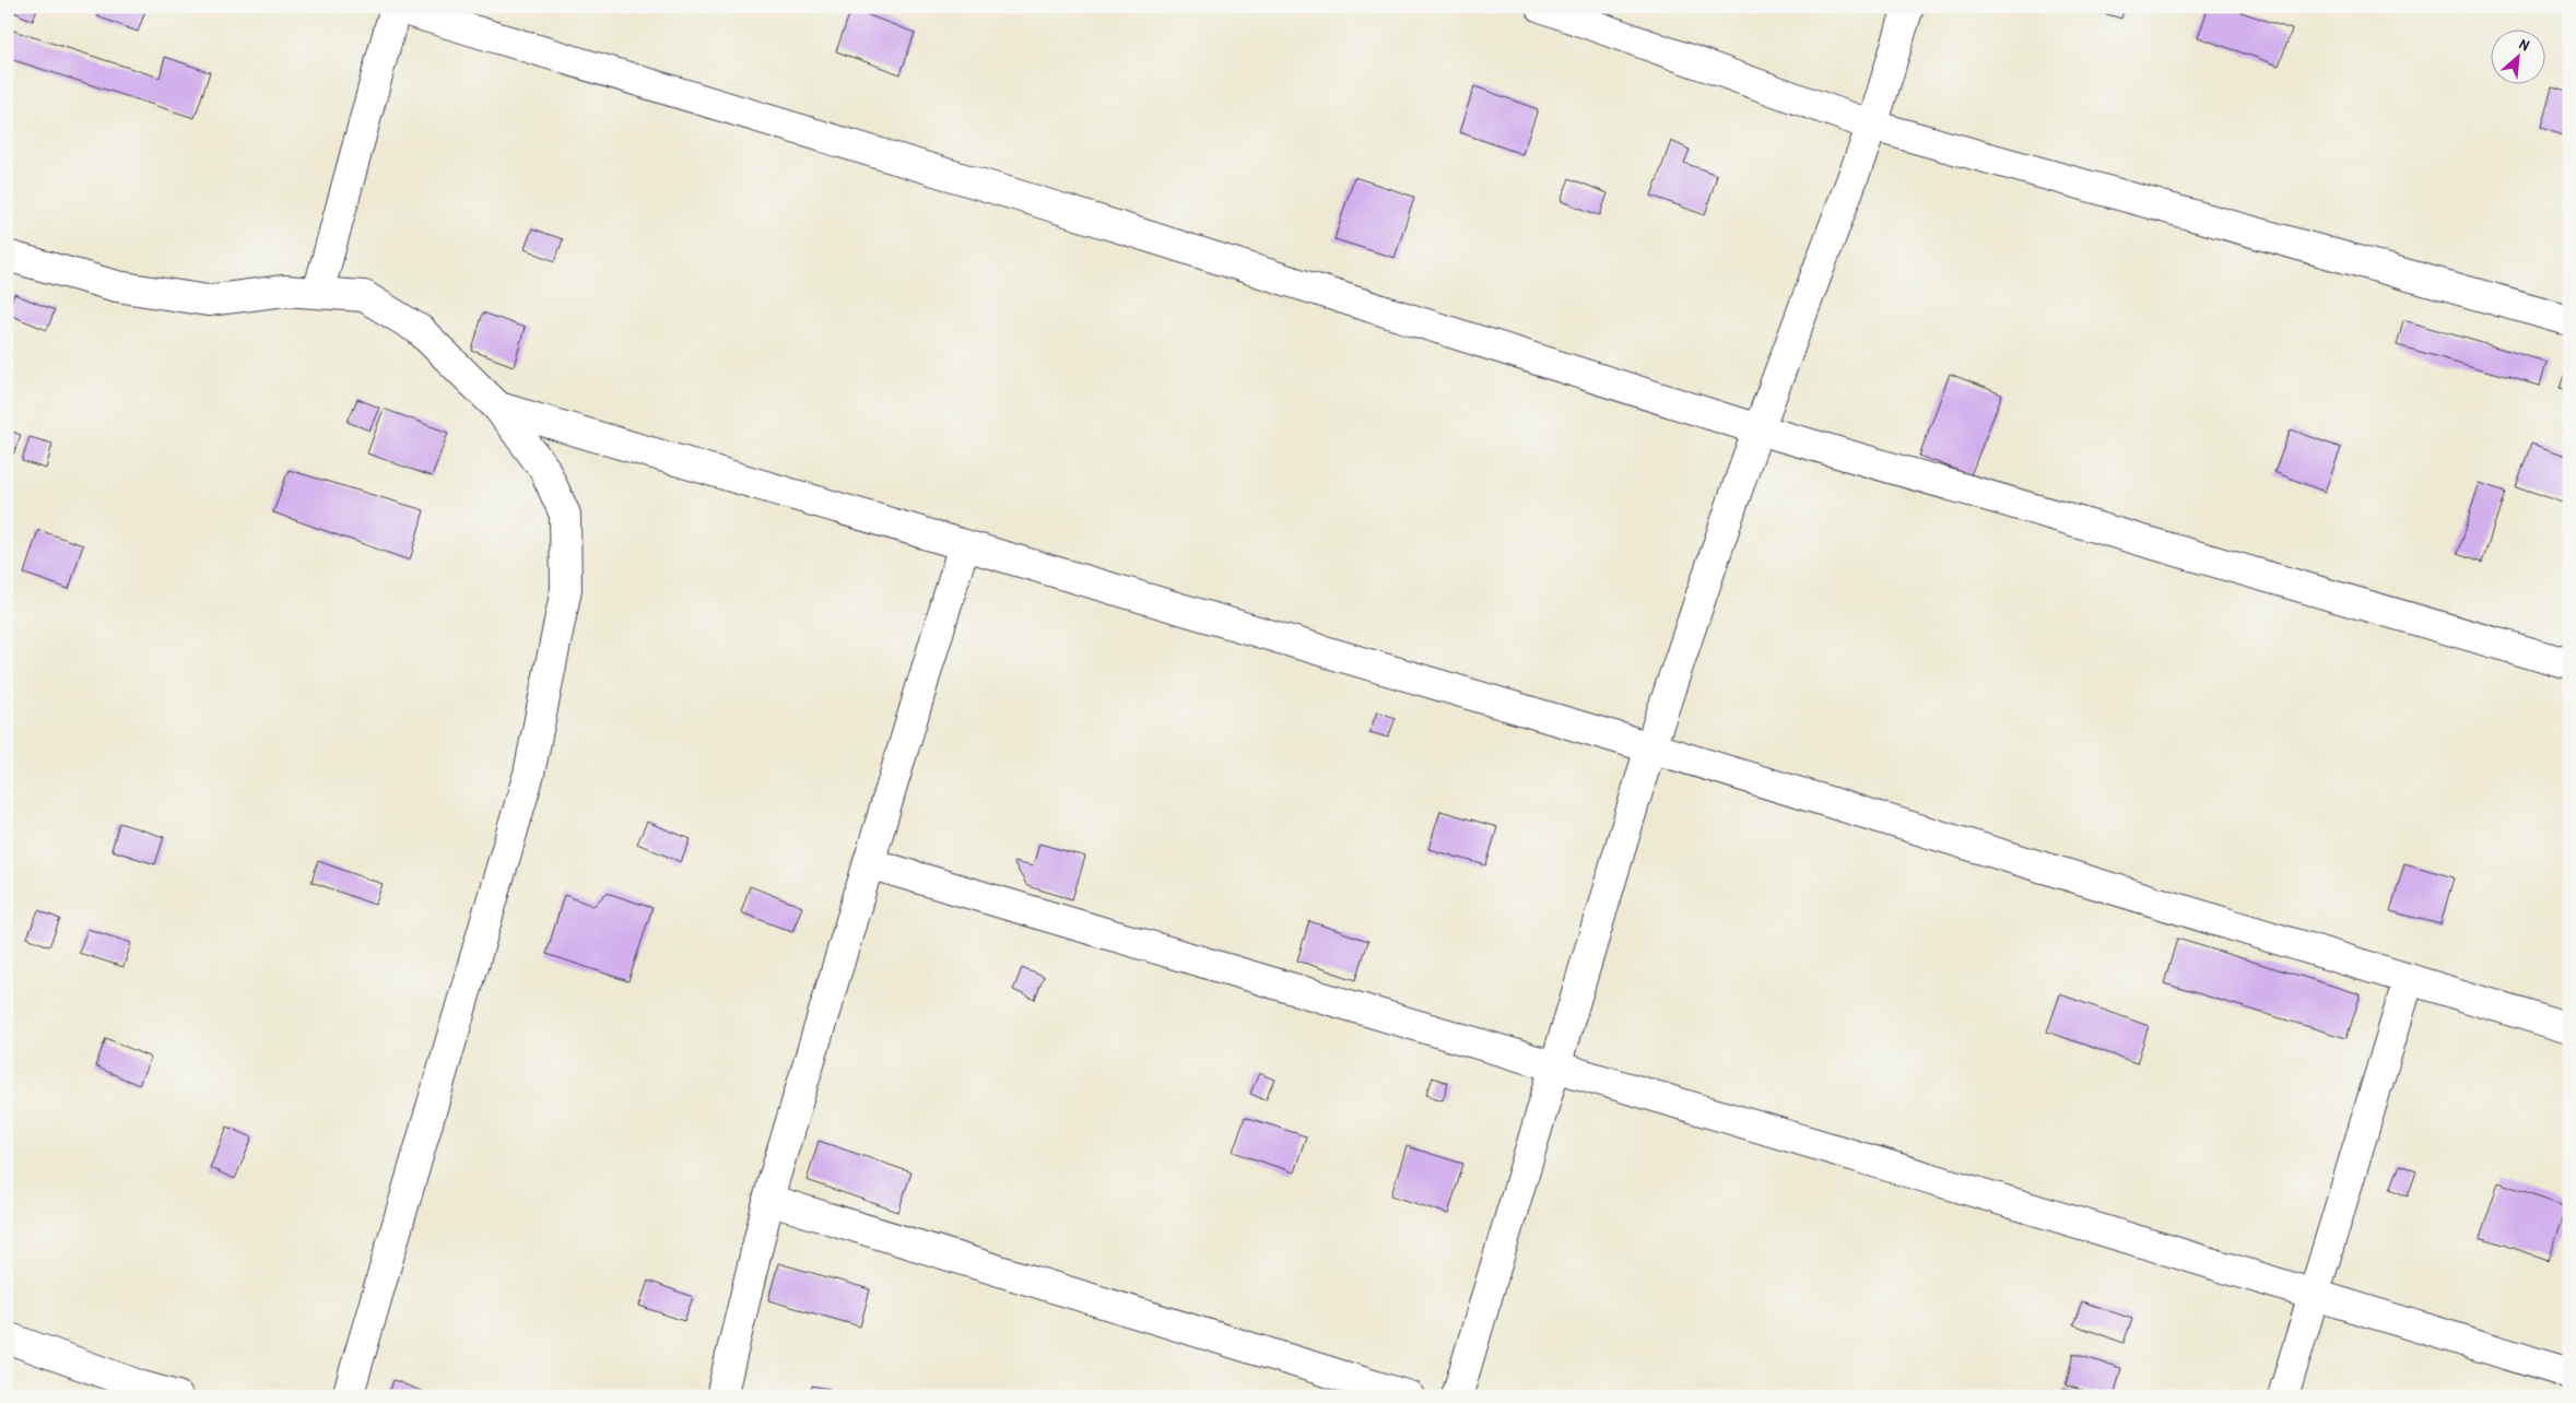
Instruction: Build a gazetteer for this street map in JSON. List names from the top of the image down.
{
  "north": "top right"
}
